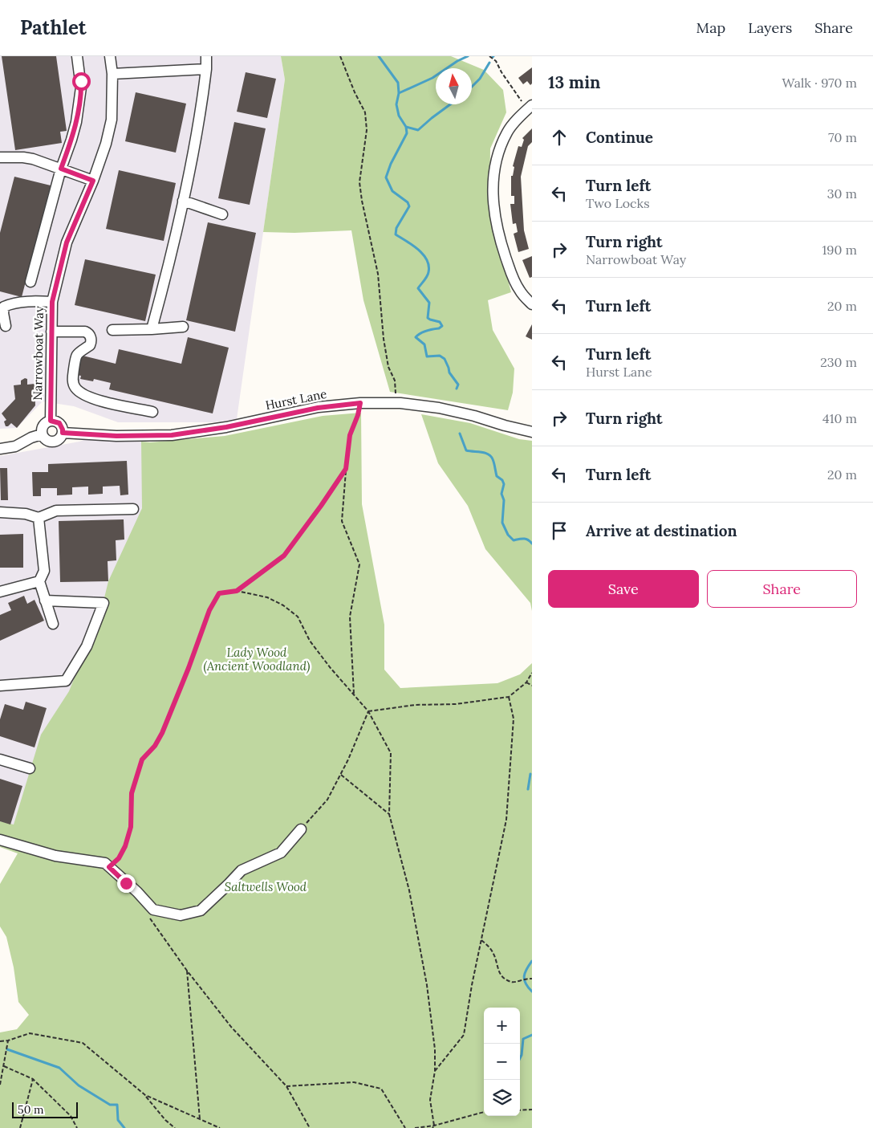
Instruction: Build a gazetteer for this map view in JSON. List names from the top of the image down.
{
  "streets": {
    "street": ["Narrowboat Way", "Hurst Lane"]
  },
  "crossings": [
    ["Narrowboat Way", "Hurst Lane"]
  ],
  "parks": ["Lady Wood (Ancient Woodland)", "Saltwells Wood"],
  "scale_bar": "50 m",
  "north": "top",
  "page": {
    "header": "Pathlet",
    "nav": ["Map", "Layers", "Share"],
    "heading": ["13 min", "Walk · 970 m"],
    "list": [
      ["Continue", "70 m"],
      ["Turn left", "Two Locks", "30 m"],
      ["Turn right", "Narrowboat Way", "190 m"],
      ["Turn left", "20 m"],
      ["Turn left", "Hurst Lane", "230 m"],
      ["Turn right", "410 m"],
      ["Turn left", "20 m"],
      "Arrive at destination"
    ],
    "buttons": ["Save", "Share"],
    "map_buttons": ["+", "−"],
    "scale": "50 m"
  }
}
